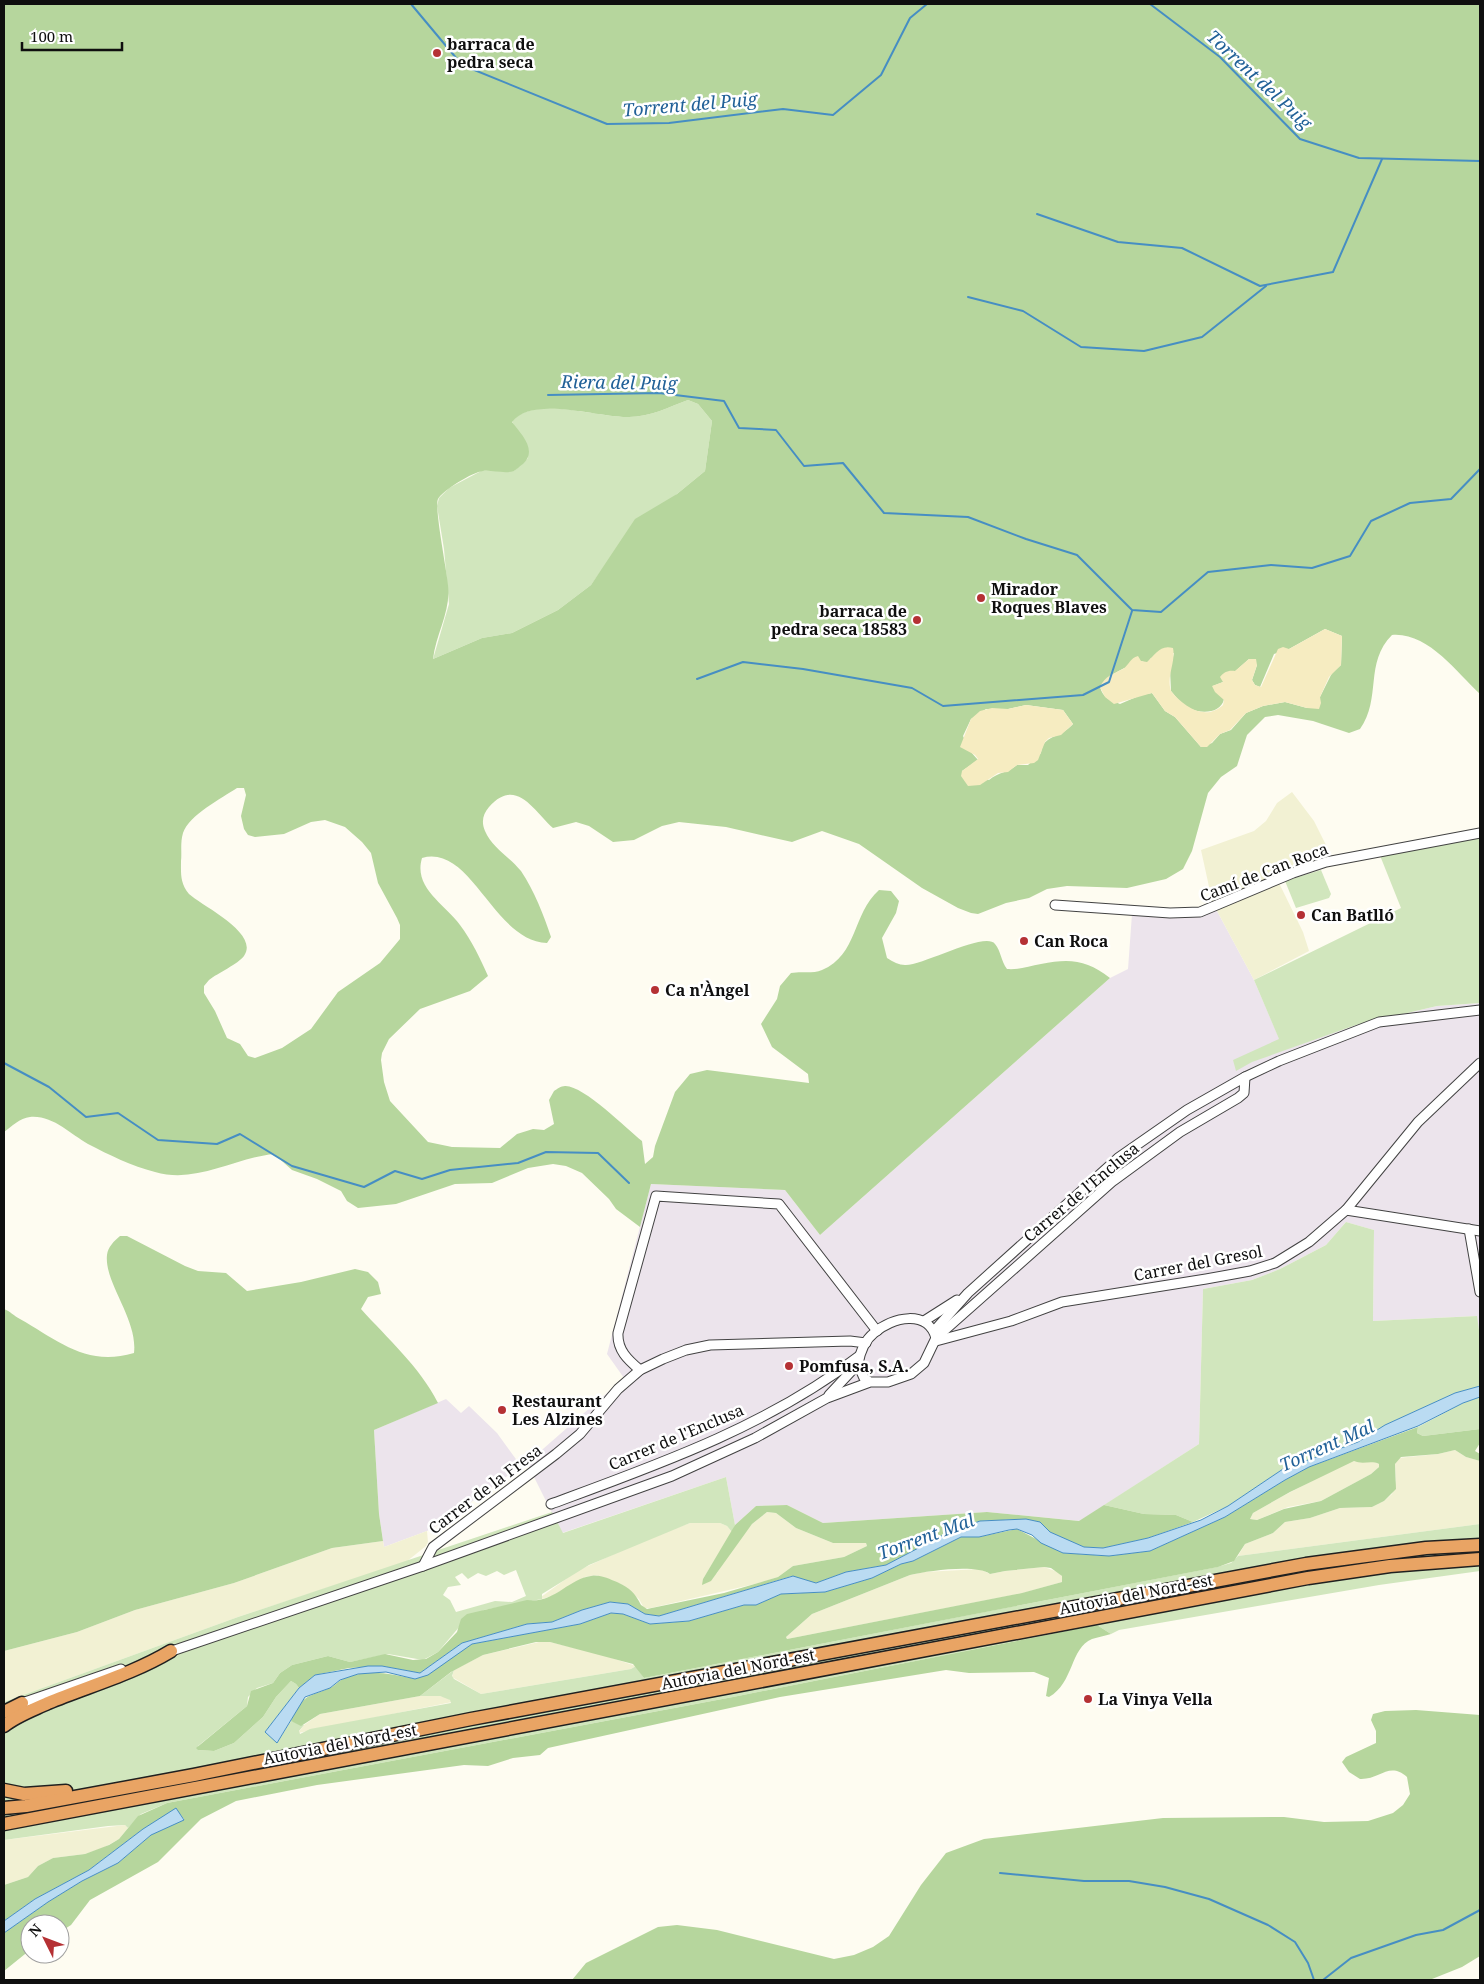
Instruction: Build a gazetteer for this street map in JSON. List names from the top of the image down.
{
  "streets": {
    "highway": ["Autovia del Nord-est"],
    "street": [
      "Camí de Can Roca",
      "Carrer de l'Enclusa",
      "Carrer del Gresol",
      "Carrer de la Fresa"
    ]
  },
  "crossings": [
    ["Carrer de l'Enclusa", "Carrer del Gresol"],
    ["Carrer de l'Enclusa", "Carrer de la Fresa"],
    ["Carrer del Gresol", "Carrer de la Fresa"]
  ],
  "water": ["Torrent del Puig", "Riera del Puig", "Torrent Mal"],
  "places": [
    "barraca de pedra seca",
    "Mirador Roques Blaves",
    "barraca de pedra seca 18583",
    "Can Batlló",
    "Can Roca",
    "Ca n'Àngel",
    "Pomfusa, S.A.",
    "Restaurant Les Alzines",
    "La Vinya Vella"
  ],
  "scale_bar": "100 m",
  "north": "top left"
}
